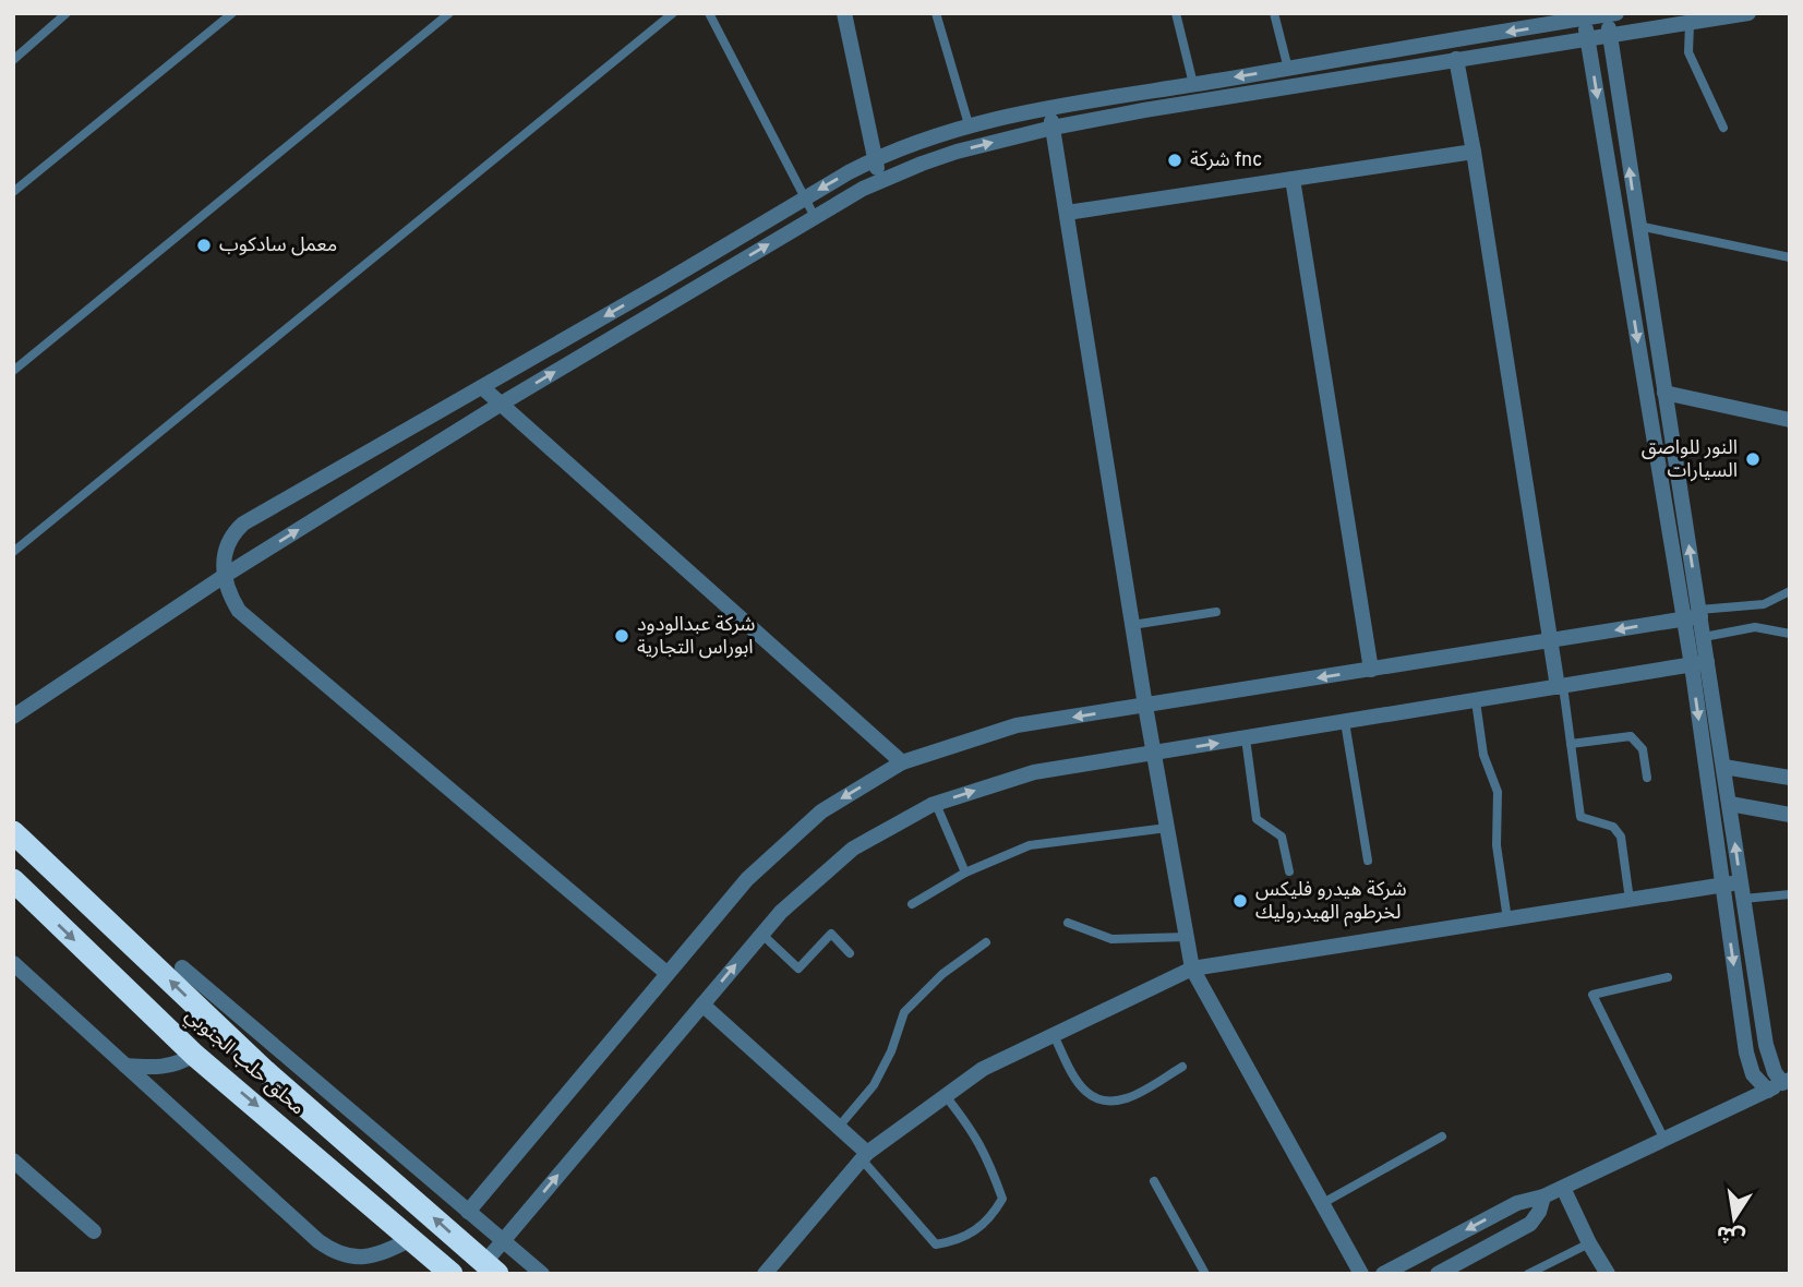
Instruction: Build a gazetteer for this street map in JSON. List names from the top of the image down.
{
  "streets": {
    "highway": ["محلق حلب الجنوبي"]
  },
  "places": [
    "شركة fnc",
    "معمل سادكوب",
    "النور للواصق السيارات",
    "شركة عبدالودود ابوراس التجارية",
    "شركة هيدرو فليكس لخرطوم الهيدروليك"
  ],
  "north": "bottom"
}
